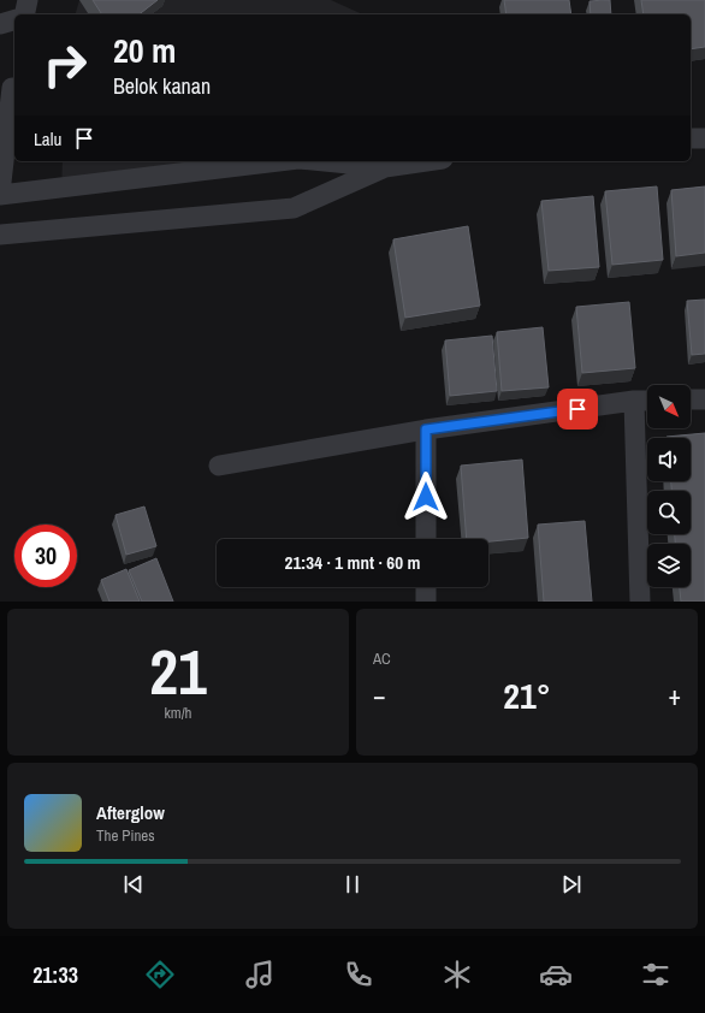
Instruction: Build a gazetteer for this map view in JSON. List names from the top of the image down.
{
  "north": "bottom right",
  "page": {
    "turn": ["20 m", "Belok kanan"],
    "then": "Lalu",
    "limit": "30",
    "trip": "21:34 · 1 mnt · 60 m",
    "tile": [
      ["21", "km/h"],
      "AC"
    ],
    "heat": ["−", "21°", "+"],
    "song": ["Afterglow", "The Pines"],
    "tabs": "21:33"
  }
}
